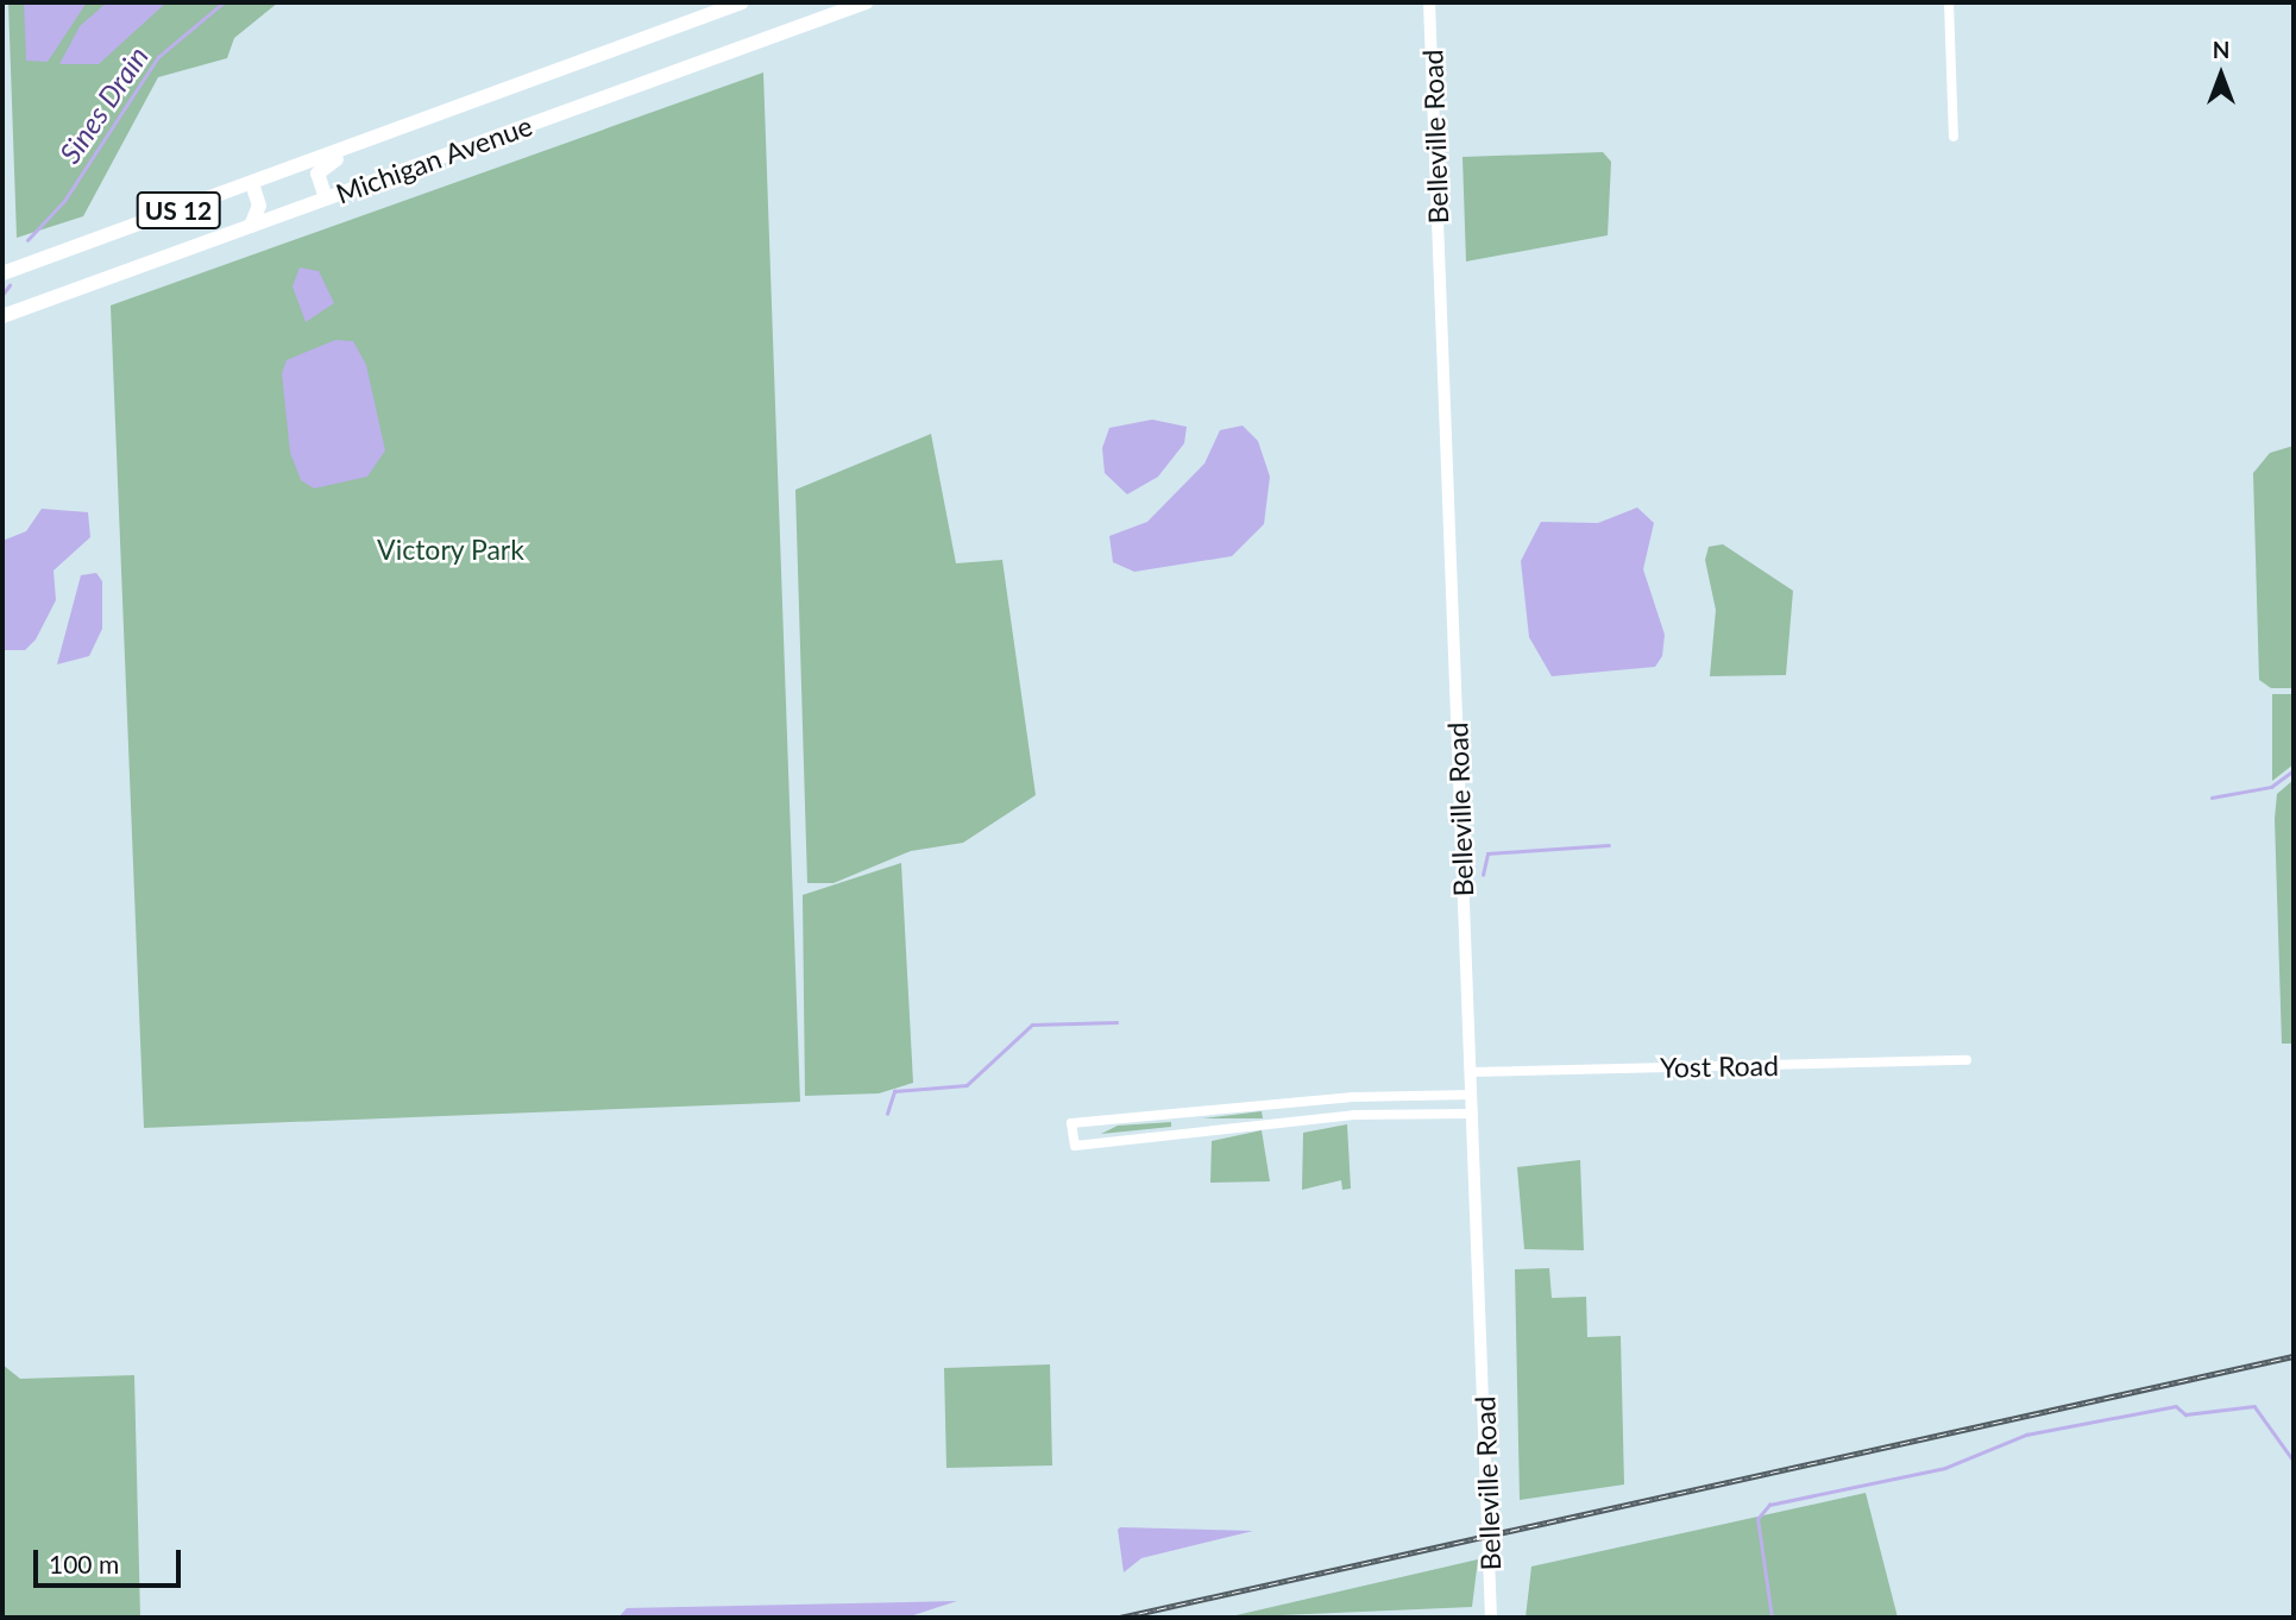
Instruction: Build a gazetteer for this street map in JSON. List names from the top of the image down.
{
  "streets": {
    "main road": ["Belleville Road", "Michigan Avenue", "US 12"],
    "street": ["Yost Road"]
  },
  "crossings": [
    ["Belleville Road", "Yost Road"]
  ],
  "water": ["Sines Drain"],
  "parks": ["Victory Park"],
  "scale_bar": "100 m",
  "north": "top"
}
